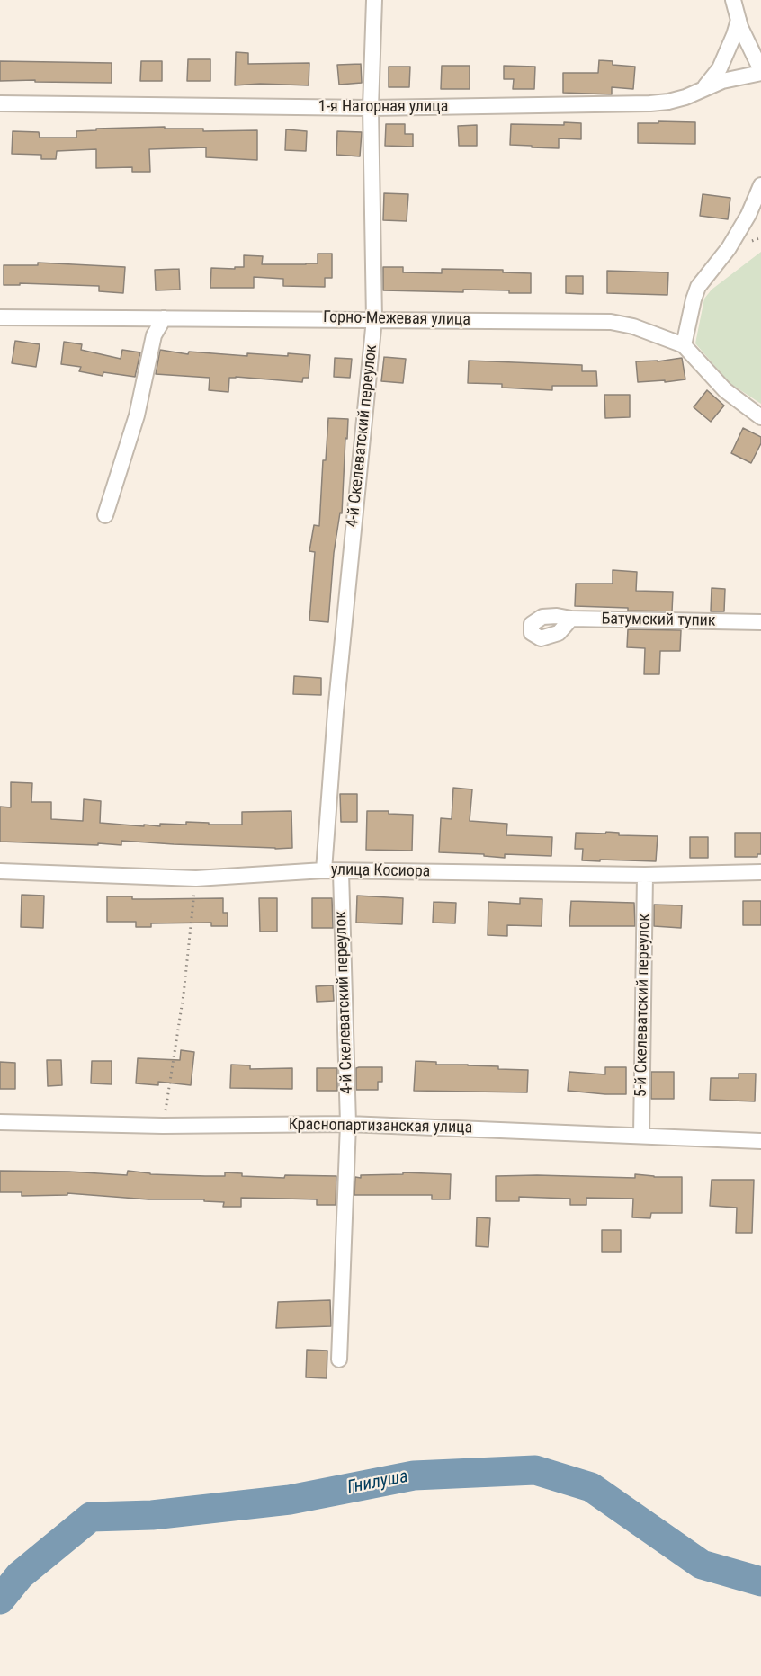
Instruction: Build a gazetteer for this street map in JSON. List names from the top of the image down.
{
  "streets": {
    "street": [
      "1-я Нагорная улица",
      "Горно-Межевая улица",
      "4-й Скелеватский переулок",
      "Батумский тупик",
      "улица Косиора",
      "5-й Скелеватский переулок",
      "Краснопартизанская улица"
    ]
  },
  "crossings": [
    ["1-я Нагорная улица", "4-й Скелеватский переулок"],
    ["Горно-Межевая улица", "4-й Скелеватский переулок"],
    ["4-й Скелеватский переулок", "улица Косиора"],
    ["4-й Скелеватский переулок", "Краснопартизанская улица"],
    ["улица Косиора", "5-й Скелеватский переулок"],
    ["5-й Скелеватский переулок", "Краснопартизанская улица"]
  ],
  "water": ["Гнилуша"]
}
